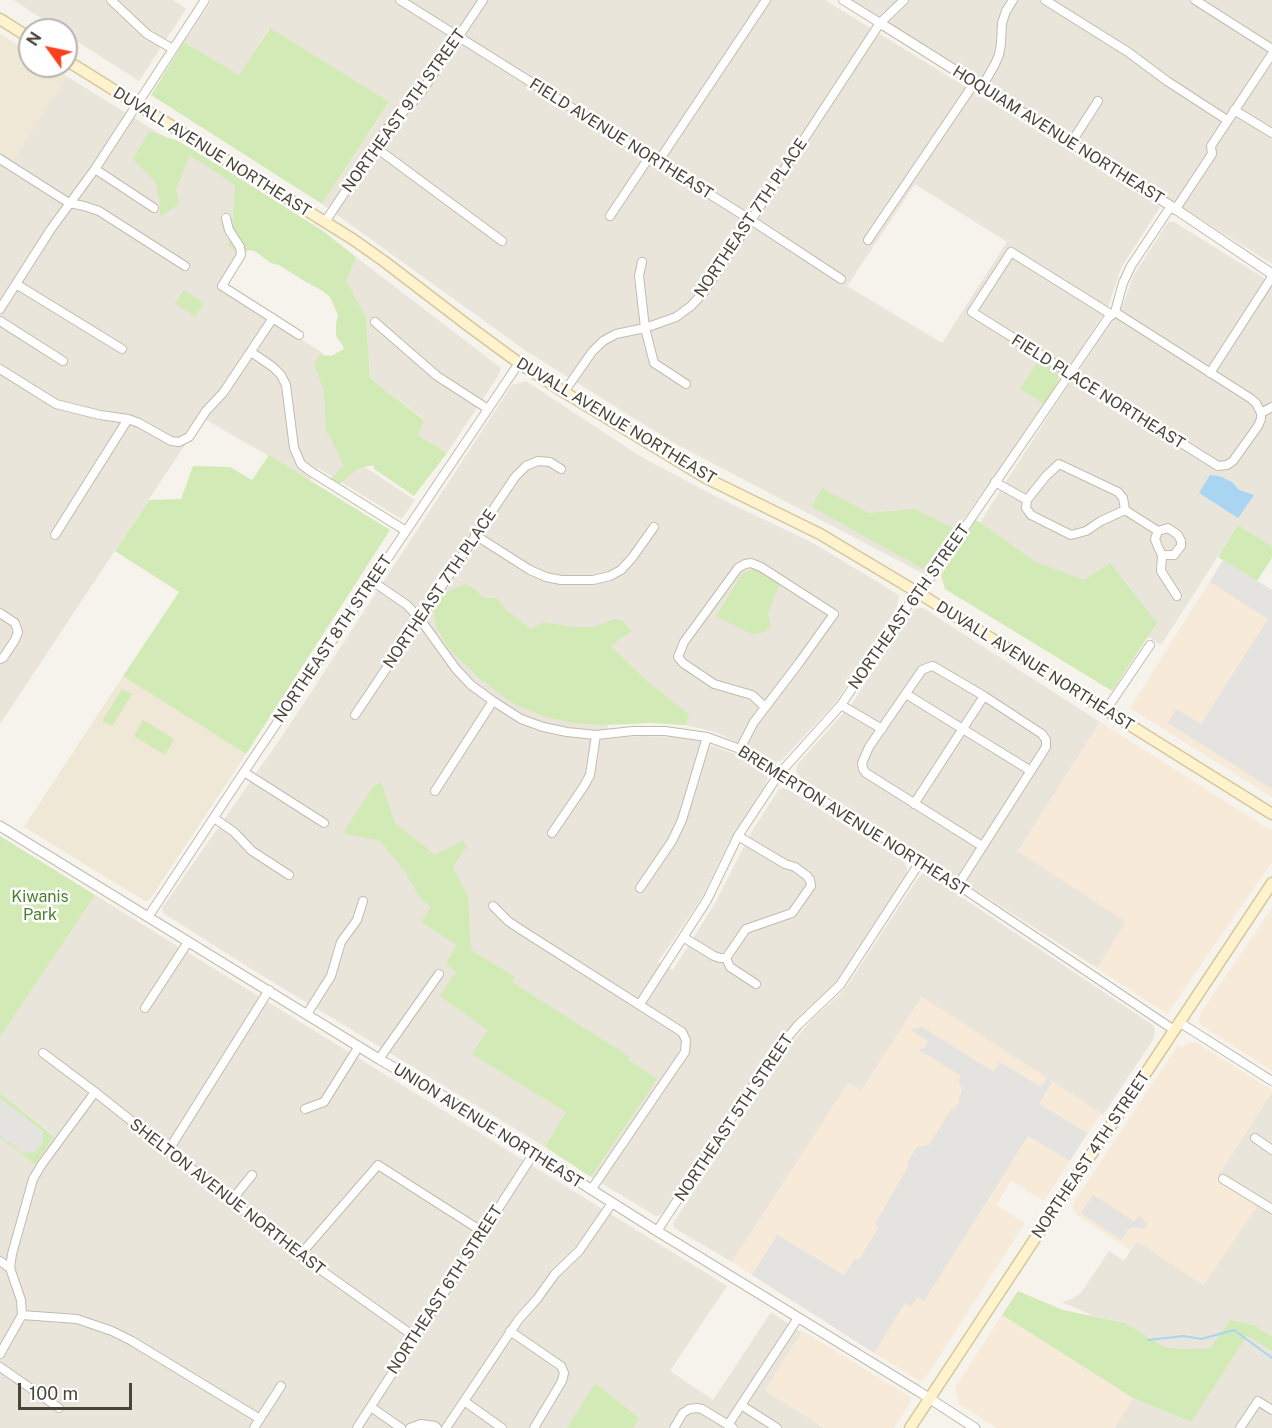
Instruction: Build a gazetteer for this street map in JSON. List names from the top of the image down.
{
  "streets": {
    "main road": ["DUVALL AVENUE NORTHEAST", "NORTHEAST 4TH STREET"],
    "street": [
      "NORTHEAST 9TH STREET",
      "HOQUIAM AVENUE NORTHEAST",
      "FIELD AVENUE NORTHEAST",
      "NORTHEAST 7TH PLACE",
      "FIELD PLACE NORTHEAST",
      "NORTHEAST 6TH STREET",
      "NORTHEAST 8TH STREET",
      "BREMERTON AVENUE NORTHEAST",
      "NORTHEAST 5TH STREET",
      "UNION AVENUE NORTHEAST",
      "SHELTON AVENUE NORTHEAST"
    ]
  },
  "crossings": [
    ["NORTHEAST 9TH STREET", "FIELD AVENUE NORTHEAST"],
    ["NORTHEAST 9TH STREET", "DUVALL AVENUE NORTHEAST"],
    ["HOQUIAM AVENUE NORTHEAST", "NORTHEAST 7TH PLACE"],
    ["HOQUIAM AVENUE NORTHEAST", "NORTHEAST 6TH STREET"],
    ["FIELD AVENUE NORTHEAST", "NORTHEAST 7TH PLACE"],
    ["DUVALL AVENUE NORTHEAST", "NORTHEAST 7TH PLACE"],
    ["DUVALL AVENUE NORTHEAST", "NORTHEAST 6TH STREET"],
    ["DUVALL AVENUE NORTHEAST", "NORTHEAST 8TH STREET"],
    ["NORTHEAST 7TH PLACE", "BREMERTON AVENUE NORTHEAST"],
    ["FIELD PLACE NORTHEAST", "NORTHEAST 6TH STREET"],
    ["NORTHEAST 6TH STREET", "BREMERTON AVENUE NORTHEAST"],
    ["NORTHEAST 6TH STREET", "UNION AVENUE NORTHEAST"],
    ["NORTHEAST 6TH STREET", "SHELTON AVENUE NORTHEAST"],
    ["NORTHEAST 8TH STREET", "BREMERTON AVENUE NORTHEAST"],
    ["NORTHEAST 8TH STREET", "UNION AVENUE NORTHEAST"],
    ["BREMERTON AVENUE NORTHEAST", "NORTHEAST 5TH STREET"],
    ["BREMERTON AVENUE NORTHEAST", "NORTHEAST 4TH STREET"],
    ["NORTHEAST 5TH STREET", "UNION AVENUE NORTHEAST"],
    ["UNION AVENUE NORTHEAST", "NORTHEAST 4TH STREET"]
  ],
  "parks": ["Kiwanis Park"],
  "scale_bar": "100 m",
  "north": "top left"
}
